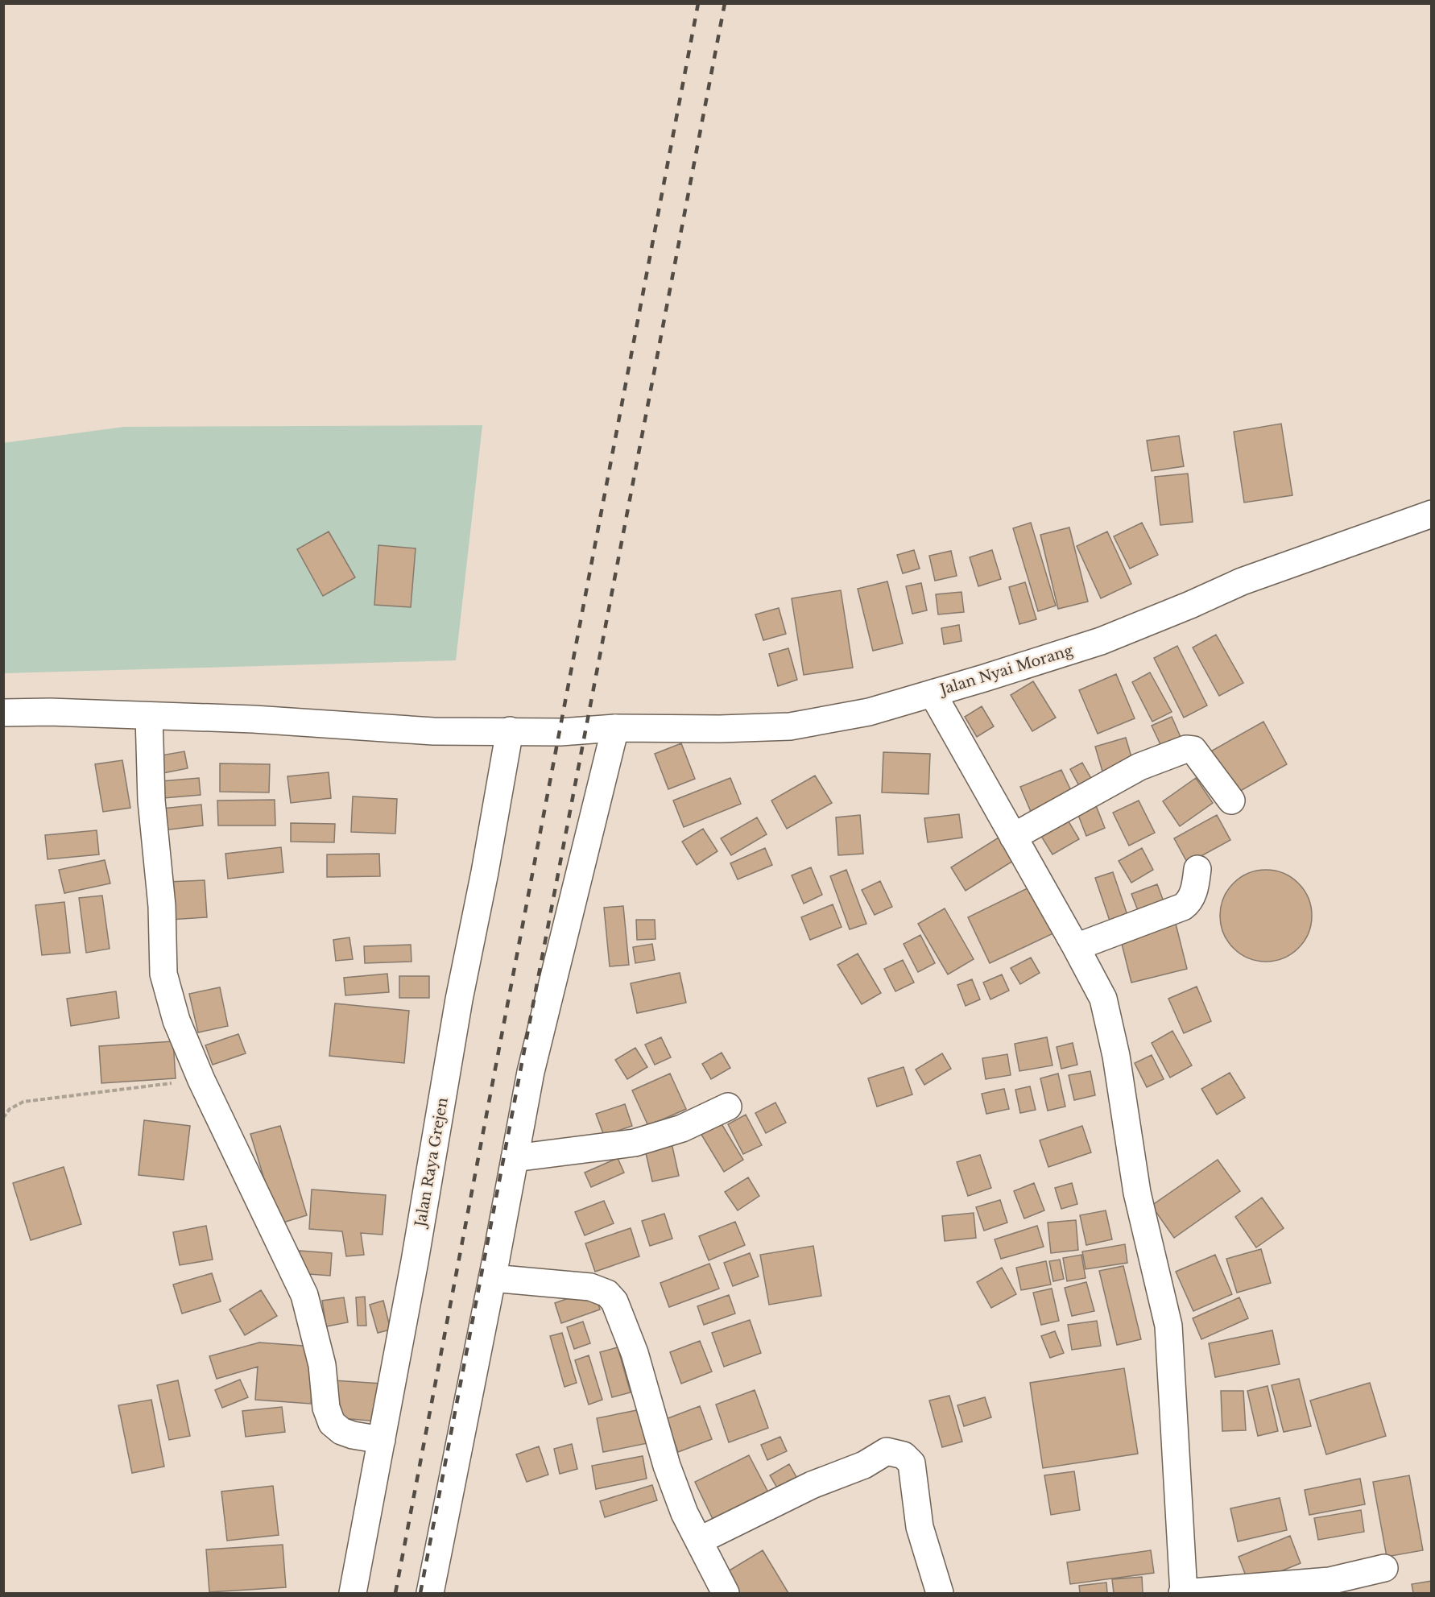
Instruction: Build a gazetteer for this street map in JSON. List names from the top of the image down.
{
  "streets": {
    "street": ["Jalan Nyai Morang", "Jalan Raya Grejen"]
  },
  "crossings": [
    ["Jalan Nyai Morang", "Jalan Raya Grejen"]
  ]
}
